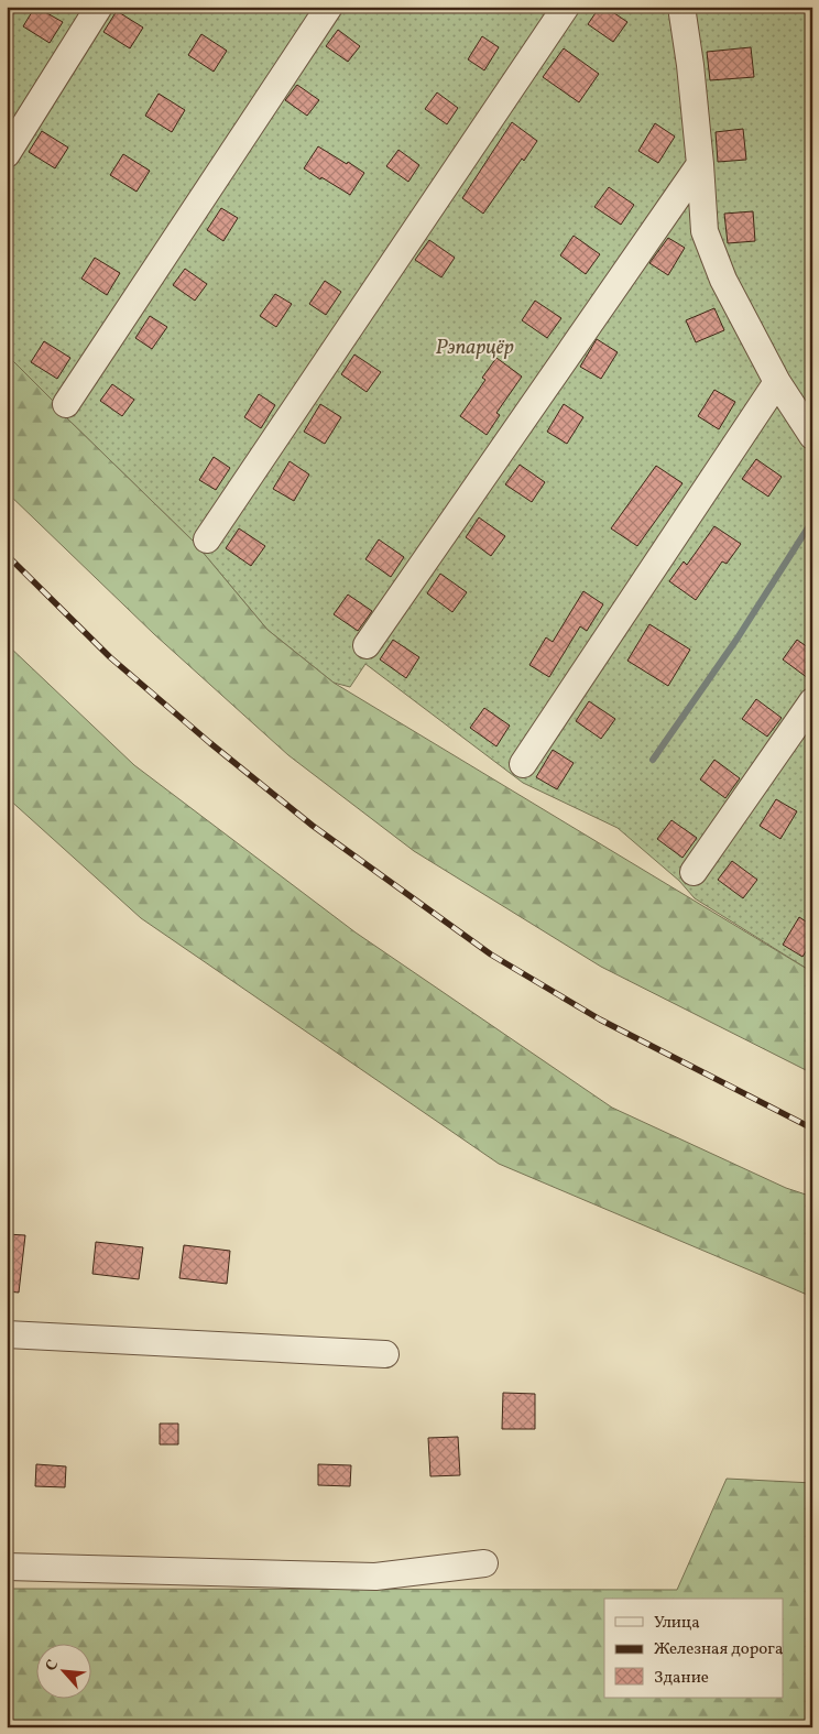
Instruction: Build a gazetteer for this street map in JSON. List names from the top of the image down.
{
  "parks": ["Рэпарцёр"],
  "legend": ["Улица", "Железная дорога", "Здание"],
  "north": "top left"
}
